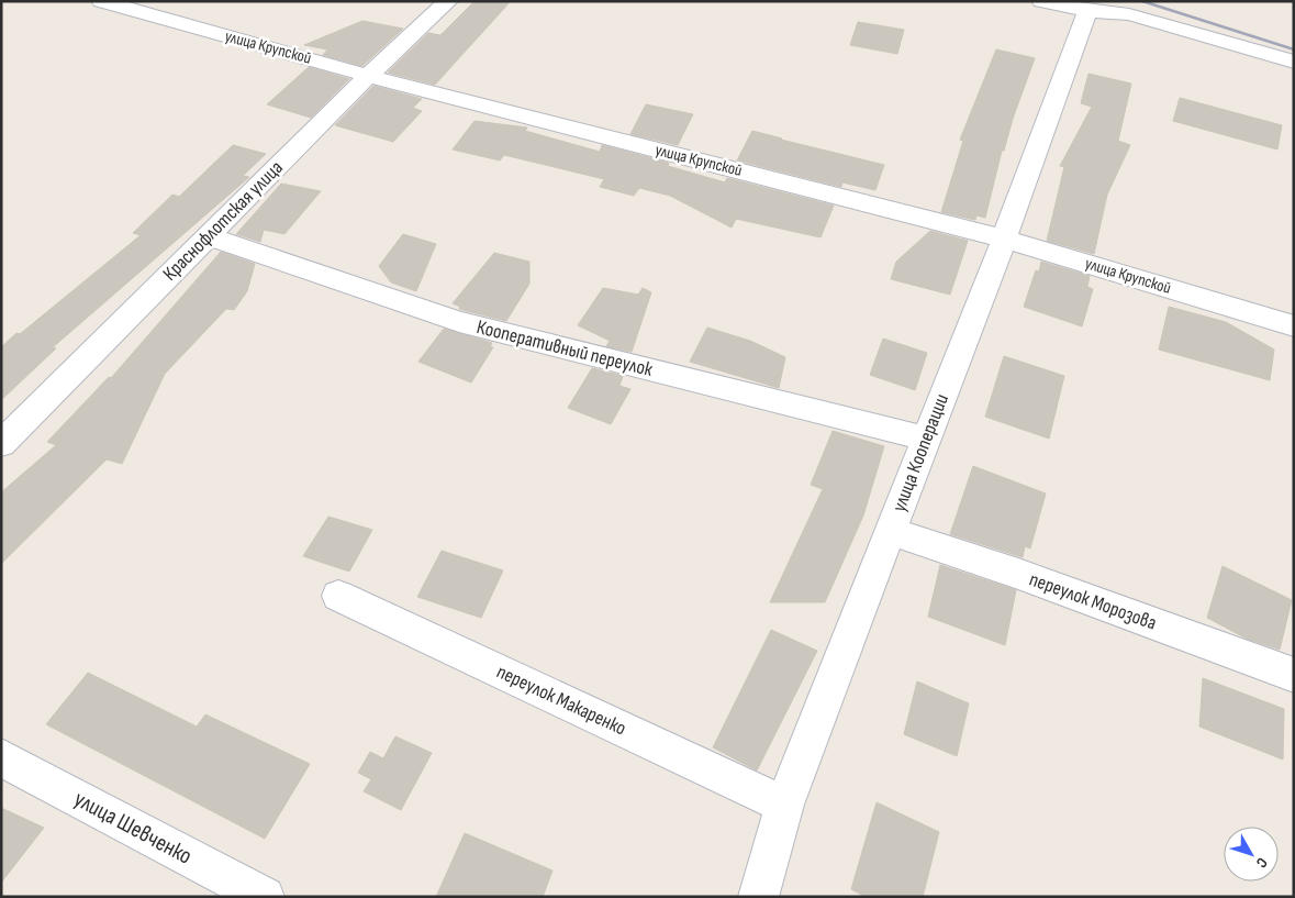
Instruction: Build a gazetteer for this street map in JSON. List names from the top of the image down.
{
  "streets": {
    "street": [
      "улица Крупской",
      "Краснофлотская улица",
      "Кооперативный переулок",
      "улица Кооперации",
      "переулок Морозова",
      "переулок Макаренко",
      "улица Шевченко"
    ]
  },
  "crossings": [
    ["улица Крупской", "Краснофлотская улица"],
    ["улица Крупской", "улица Кооперации"],
    ["Краснофлотская улица", "Кооперативный переулок"],
    ["Кооперативный переулок", "улица Кооперации"],
    ["улица Кооперации", "переулок Морозова"],
    ["улица Кооперации", "переулок Макаренко"]
  ],
  "north": "bottom right"
}
